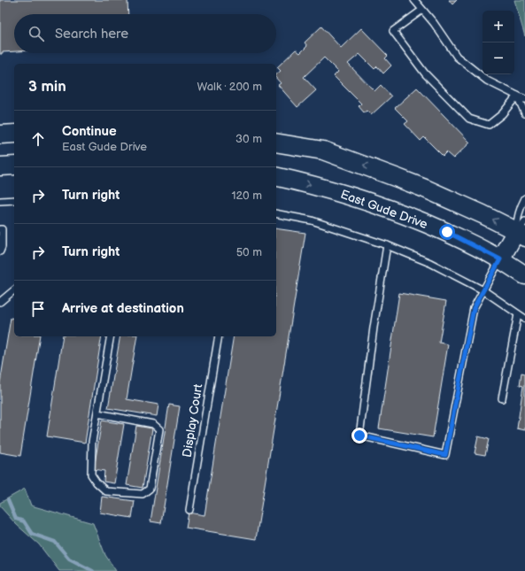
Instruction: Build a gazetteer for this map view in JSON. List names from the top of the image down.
{
  "streets": {
    "main road": ["East Gude Drive"],
    "lane": ["Display Court"]
  },
  "page": {
    "map_buttons": ["+", "−"],
    "search": "Search here",
    "heading": ["3 min", "Walk · 200 m"],
    "list": [
      ["Continue", "East Gude Drive", "30 m"],
      ["Turn right", "120 m"],
      ["Turn right", "50 m"],
      "Arrive at destination"
    ]
  }
}
